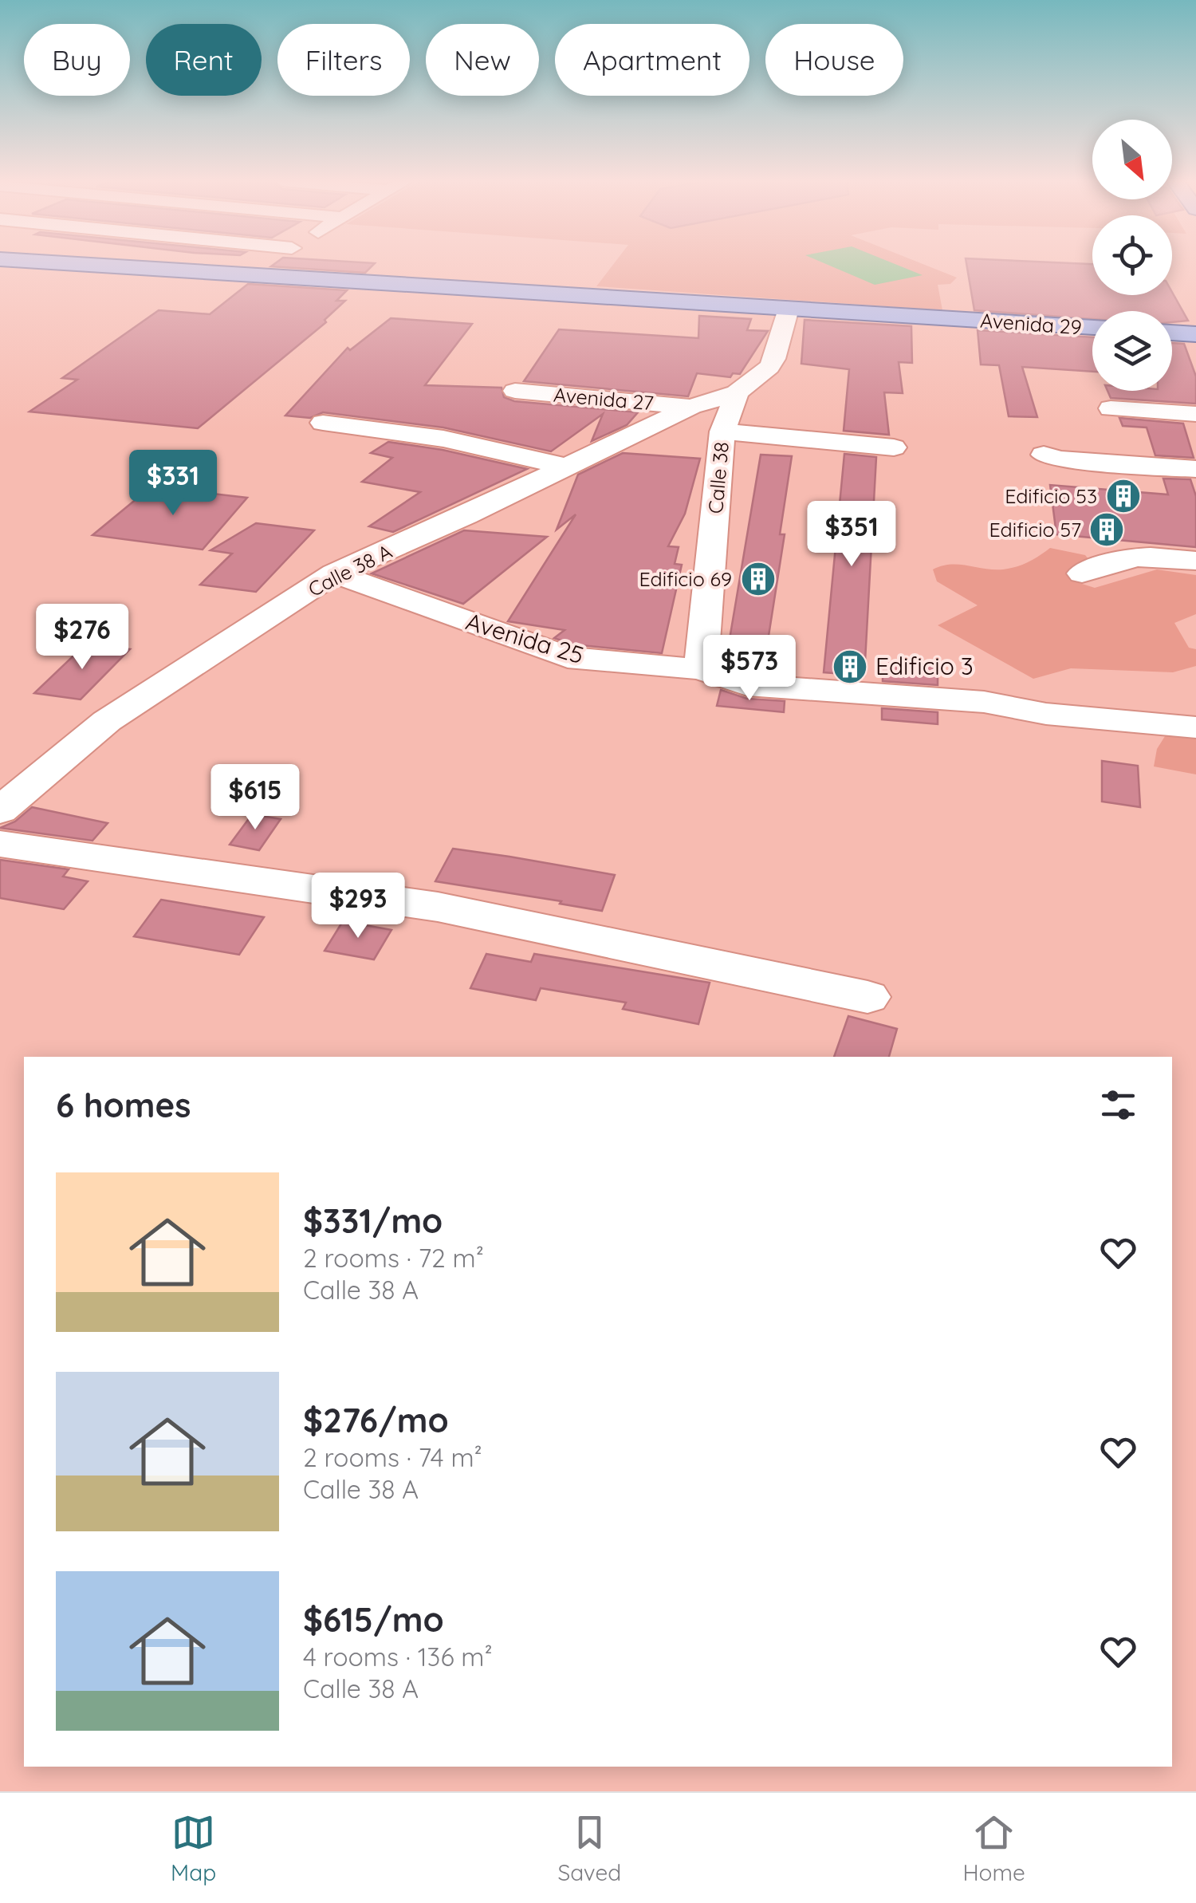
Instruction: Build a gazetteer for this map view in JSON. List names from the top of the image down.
{
  "streets": {
    "main road": ["Avenida 29"],
    "street": [
      "Avenida 27",
      "Calle 38",
      "Calle 38 A",
      "Avenida 25"
    ]
  },
  "crossings": [
    ["Avenida 27", "Calle 38 A"],
    ["Calle 38", "Calle 38 A"],
    ["Calle 38", "Avenida 25"],
    ["Calle 38 A", "Avenida 25"]
  ],
  "places": {
    "building": [
      "Edificio 53",
      "Edificio 57",
      "Edificio 69",
      "Edificio 3"
    ]
  },
  "north": "bottom right",
  "page": {
    "chip": [
      "Buy",
      "Rent",
      "Filters",
      "New",
      "Apartment",
      "House"
    ],
    "price": [
      "$331",
      "$351",
      "$276",
      "$573",
      "$615",
      "$293"
    ],
    "heading": "6 homes",
    "list": [
      {
        "name": "$331/mo",
        "note": "2 rooms · 72 m² · Calle 38 A"
      },
      {
        "name": "$276/mo",
        "note": "2 rooms · 74 m² · Calle 38 A"
      },
      {
        "name": "$615/mo",
        "note": "4 rooms · 136 m² · Calle 38 A"
      }
    ],
    "tabs": ["Map", "Saved", "Home"]
  }
}
